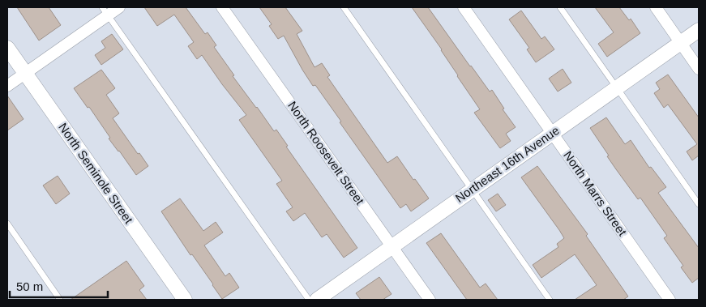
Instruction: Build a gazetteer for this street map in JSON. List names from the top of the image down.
{
  "streets": {
    "street": [
      "North Roosevelt Street",
      "Northeast 16th Avenue",
      "North Seminole Street",
      "North Marrs Street"
    ]
  },
  "crossings": [
    ["North Roosevelt Street", "Northeast 16th Avenue"],
    ["Northeast 16th Avenue", "North Marrs Street"]
  ],
  "scale_bar": "50 m"
}
